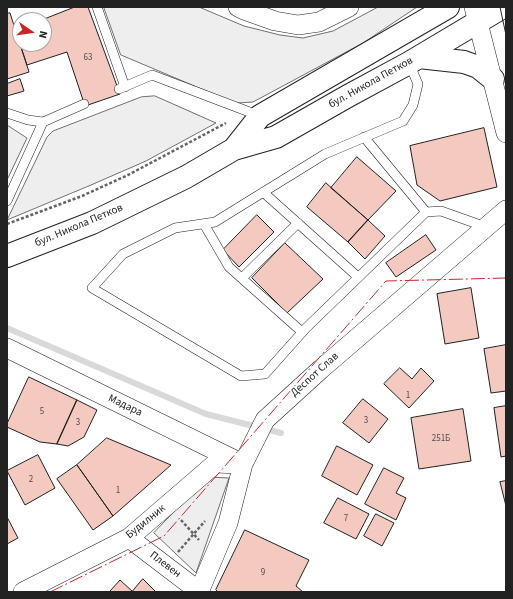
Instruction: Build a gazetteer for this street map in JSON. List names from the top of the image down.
{
  "streets": {
    "highway": ["бул. Никола Петков"],
    "street": [
      "Деспот Слав",
      "Мадара",
      "Будилник",
      "Плевен"
    ]
  },
  "crossings": [
    ["Деспот Слав", "Мадара"],
    ["Деспот Слав", "Будилник"],
    ["Деспот Слав", "Плевен"],
    ["Мадара", "Будилник"],
    ["Будилник", "Плевен"]
  ],
  "house_numbers": [
    "63",
    "1",
    "5",
    "3",
    "3",
    "251Б",
    "2",
    "1",
    "7",
    "9"
  ],
  "north": "right"
}
